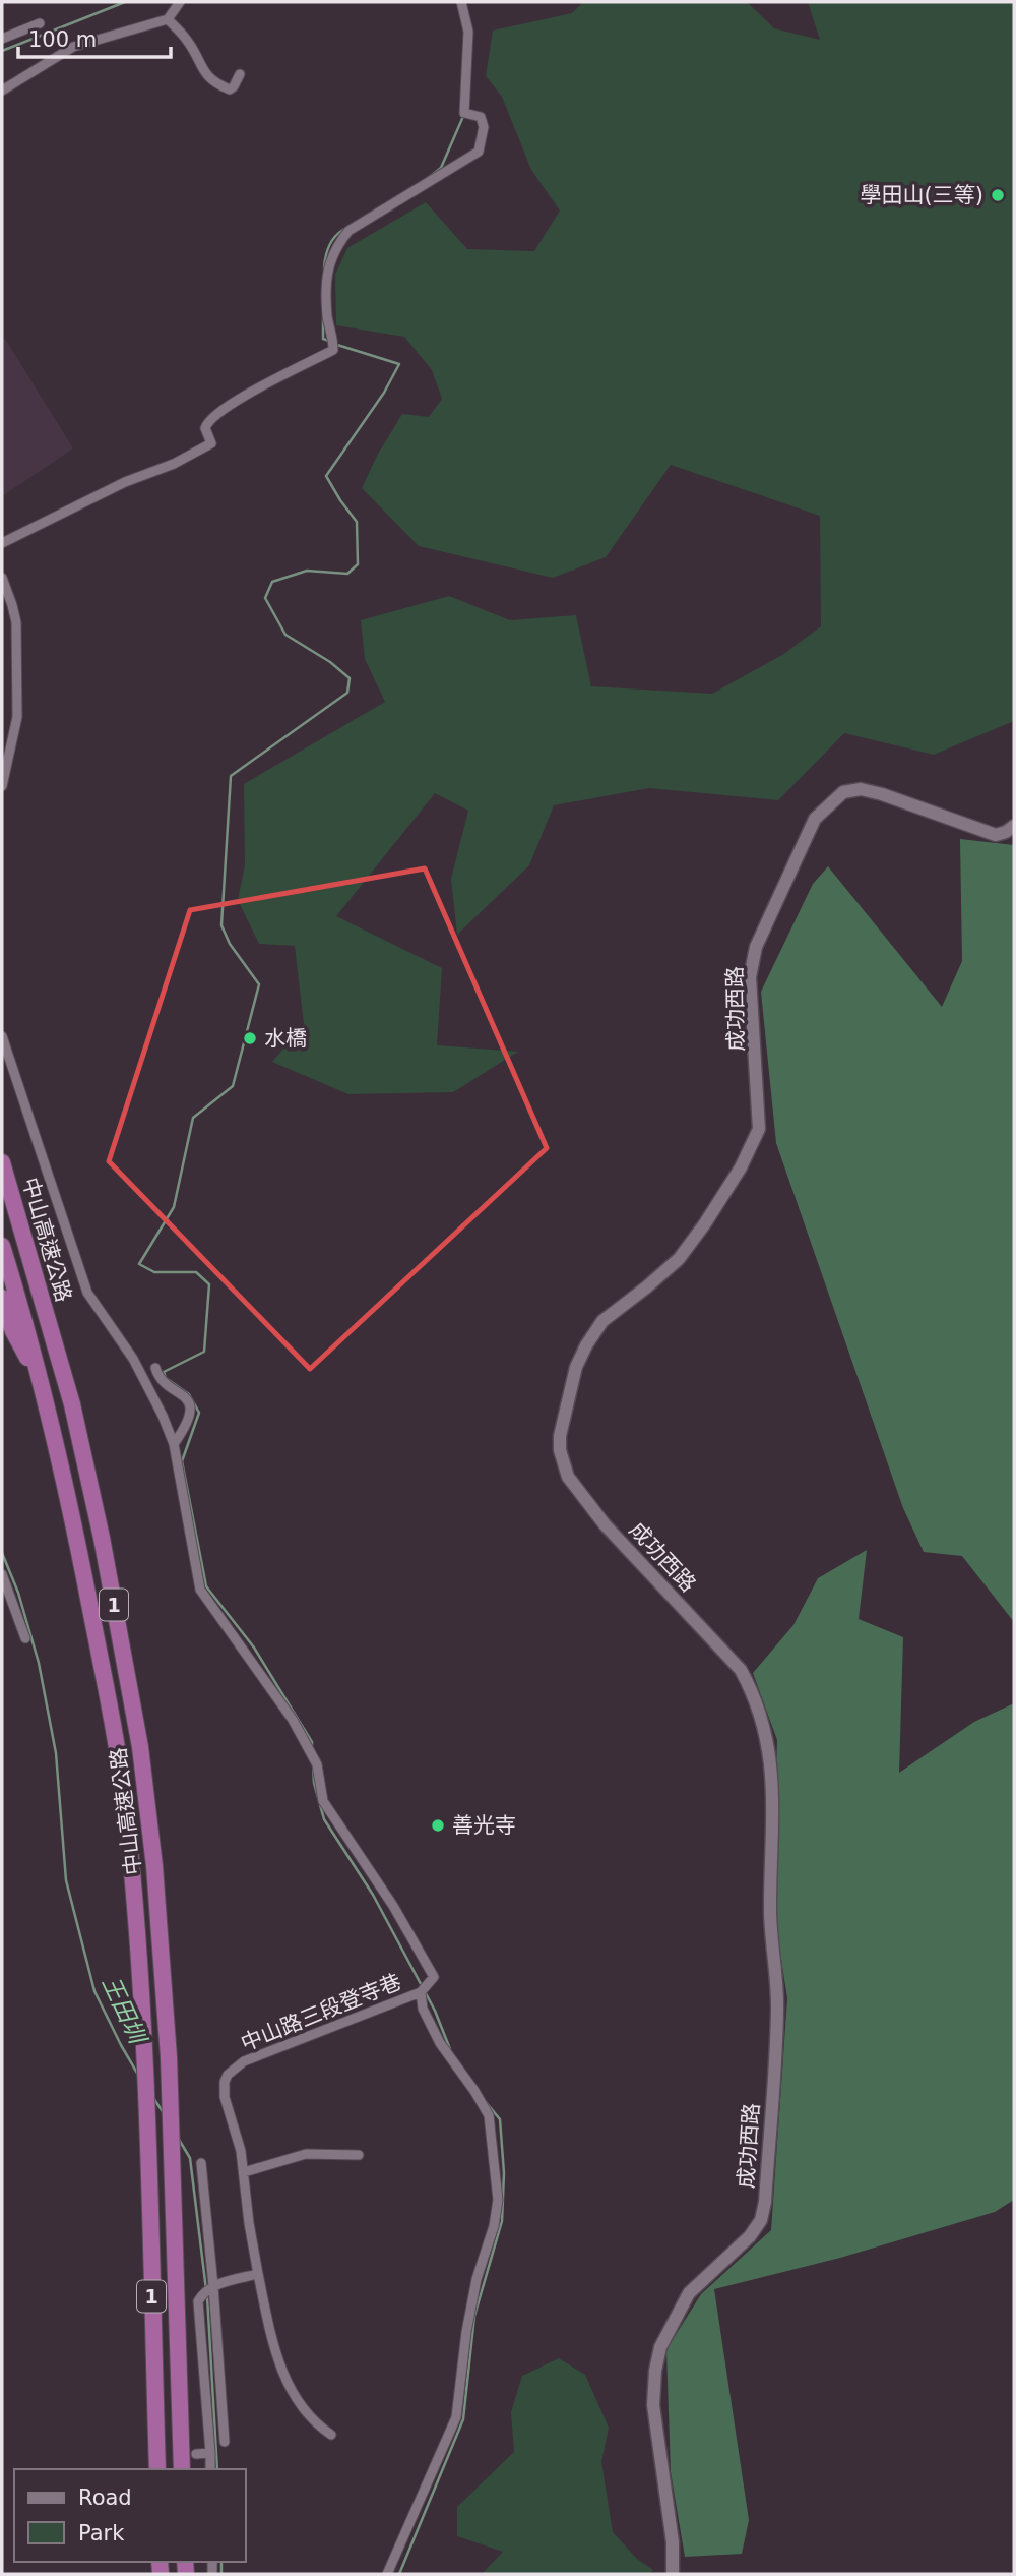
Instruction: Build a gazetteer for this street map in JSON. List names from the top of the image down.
{
  "streets": {
    "highway": ["中山高速公路", "1"],
    "street": ["成功西路", "中山路三段登寺巷"]
  },
  "water": ["王田圳"],
  "places": ["學田山(三等)", "水橋", "善光寺"],
  "legend": ["Road", "Park"],
  "scale_bar": "100 m"
}
